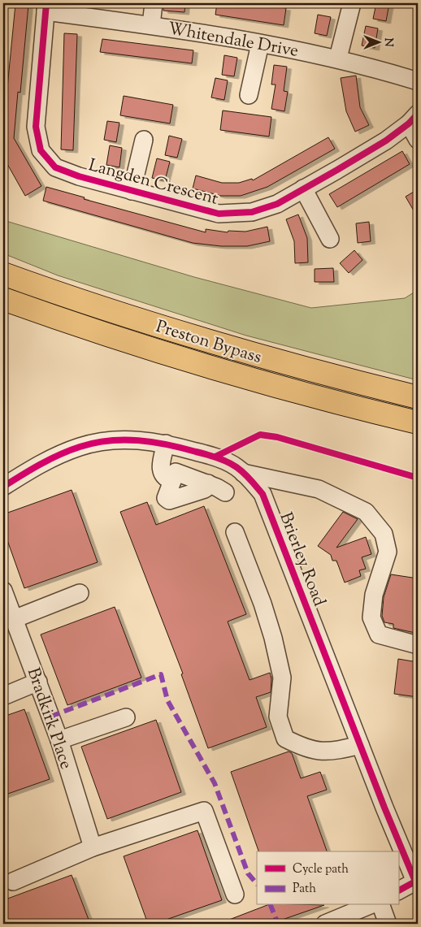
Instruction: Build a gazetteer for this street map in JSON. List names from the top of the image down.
{
  "streets": {
    "highway": ["Preston Bypass"],
    "street": [
      "Whitendale Drive",
      "Langden Crescent",
      "Brierley Road",
      "Bradkirk Place"
    ]
  },
  "crossings": [
    ["Whitendale Drive", "Langden Crescent"]
  ],
  "legend": ["Cycle path", "Path"],
  "north": "right"
}
